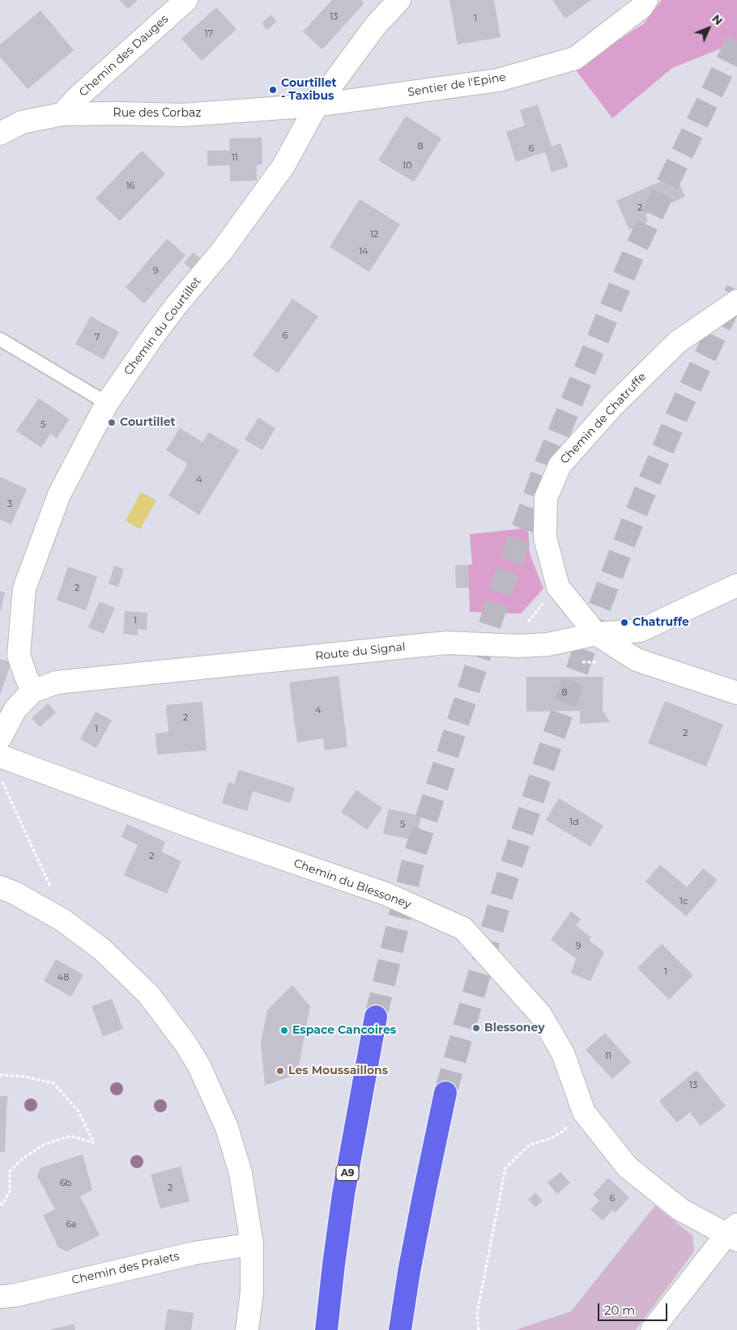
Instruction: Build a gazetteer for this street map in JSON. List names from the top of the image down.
{
  "streets": {
    "highway": ["A9"],
    "street": [
      "Chemin des Dauges",
      "Sentier de l'Epine",
      "Rue des Corbaz",
      "Chemin du Courtillet",
      "Chemin de Chatruffe",
      "Route du Signal",
      "Chemin du Blessoney",
      "Chemin des Pralets"
    ]
  },
  "crossings": [
    ["Chemin des Dauges", "Rue des Corbaz"],
    ["Sentier de l'Epine", "Rue des Corbaz"],
    ["Sentier de l'Epine", "Chemin du Courtillet"],
    ["Rue des Corbaz", "Chemin du Courtillet"],
    ["Chemin du Courtillet", "Route du Signal"],
    ["Chemin de Chatruffe", "Route du Signal"]
  ],
  "places": [
    "Courtillet - Taxibus",
    "Courtillet",
    "Chatruffe",
    "Blessoney",
    "Espace Cancoires",
    "Les Moussaillons"
  ],
  "house_numbers": [
    "13",
    "1",
    "17",
    "8",
    "6",
    "11",
    "10",
    "16",
    "2",
    "12",
    "14",
    "9",
    "6",
    "7",
    "5",
    "4",
    "3",
    "2",
    "1",
    "8",
    "4",
    "2",
    "1",
    "2",
    "1d",
    "5",
    "2",
    "1c",
    "9",
    "1",
    "48",
    "11",
    "13",
    "6b",
    "2",
    "6",
    "6a"
  ],
  "scale_bar": "20 m",
  "north": "top right"
}
